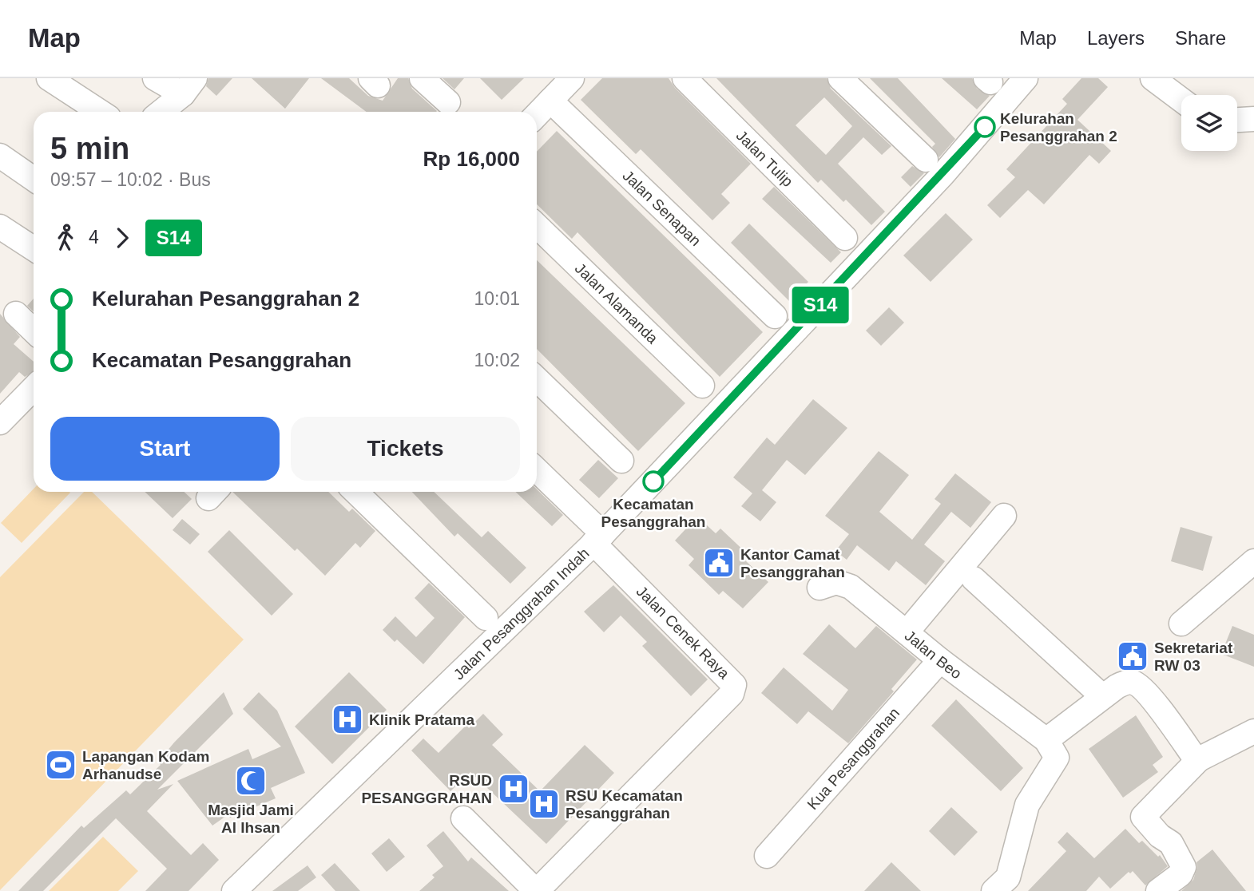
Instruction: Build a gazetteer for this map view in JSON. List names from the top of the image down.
{
  "streets": {
    "street": [
      "Jalan Tulip",
      "Jalan Senapan",
      "Jalan Alamanda",
      "Jalan Pesanggrahan Indah",
      "Jalan Cenek Raya",
      "Jalan Beo",
      "Kua Pesanggrahan"
    ]
  },
  "crossings": [
    ["Jalan Pesanggrahan Indah", "Jalan Cenek Raya"],
    ["Jalan Beo", "Kua Pesanggrahan"]
  ],
  "places": {
    "other": ["Kelurahan Pesanggrahan 2", "Kecamatan Pesanggrahan"],
    "public building": ["Kantor Camat Pesanggrahan", "Sekretariat RW 03"],
    "hospital": ["Klinik Pratama", "RSUD PESANGGRAHAN", "RSU Kecamatan Pesanggrahan"],
    "sports": ["Lapangan Kodam Arhanudse"],
    "mosque": ["Masjid Jami Al Ihsan"]
  },
  "lines": ["bus line S14"],
  "page": {
    "header": "Map",
    "nav": ["Map", "Layers", "Share"],
    "on_map": "S14",
    "heading": ["5 min", "09:57 – 10:02 · Bus", "Rp 16,000"],
    "legs": ["4", "S14"],
    "list": [
      {
        "name": "Kelurahan Pesanggrahan 2",
        "value": "10:01"
      },
      {
        "name": "Kecamatan Pesanggrahan",
        "value": "10:02"
      }
    ],
    "buttons": ["Start", "Tickets"]
  }
}
